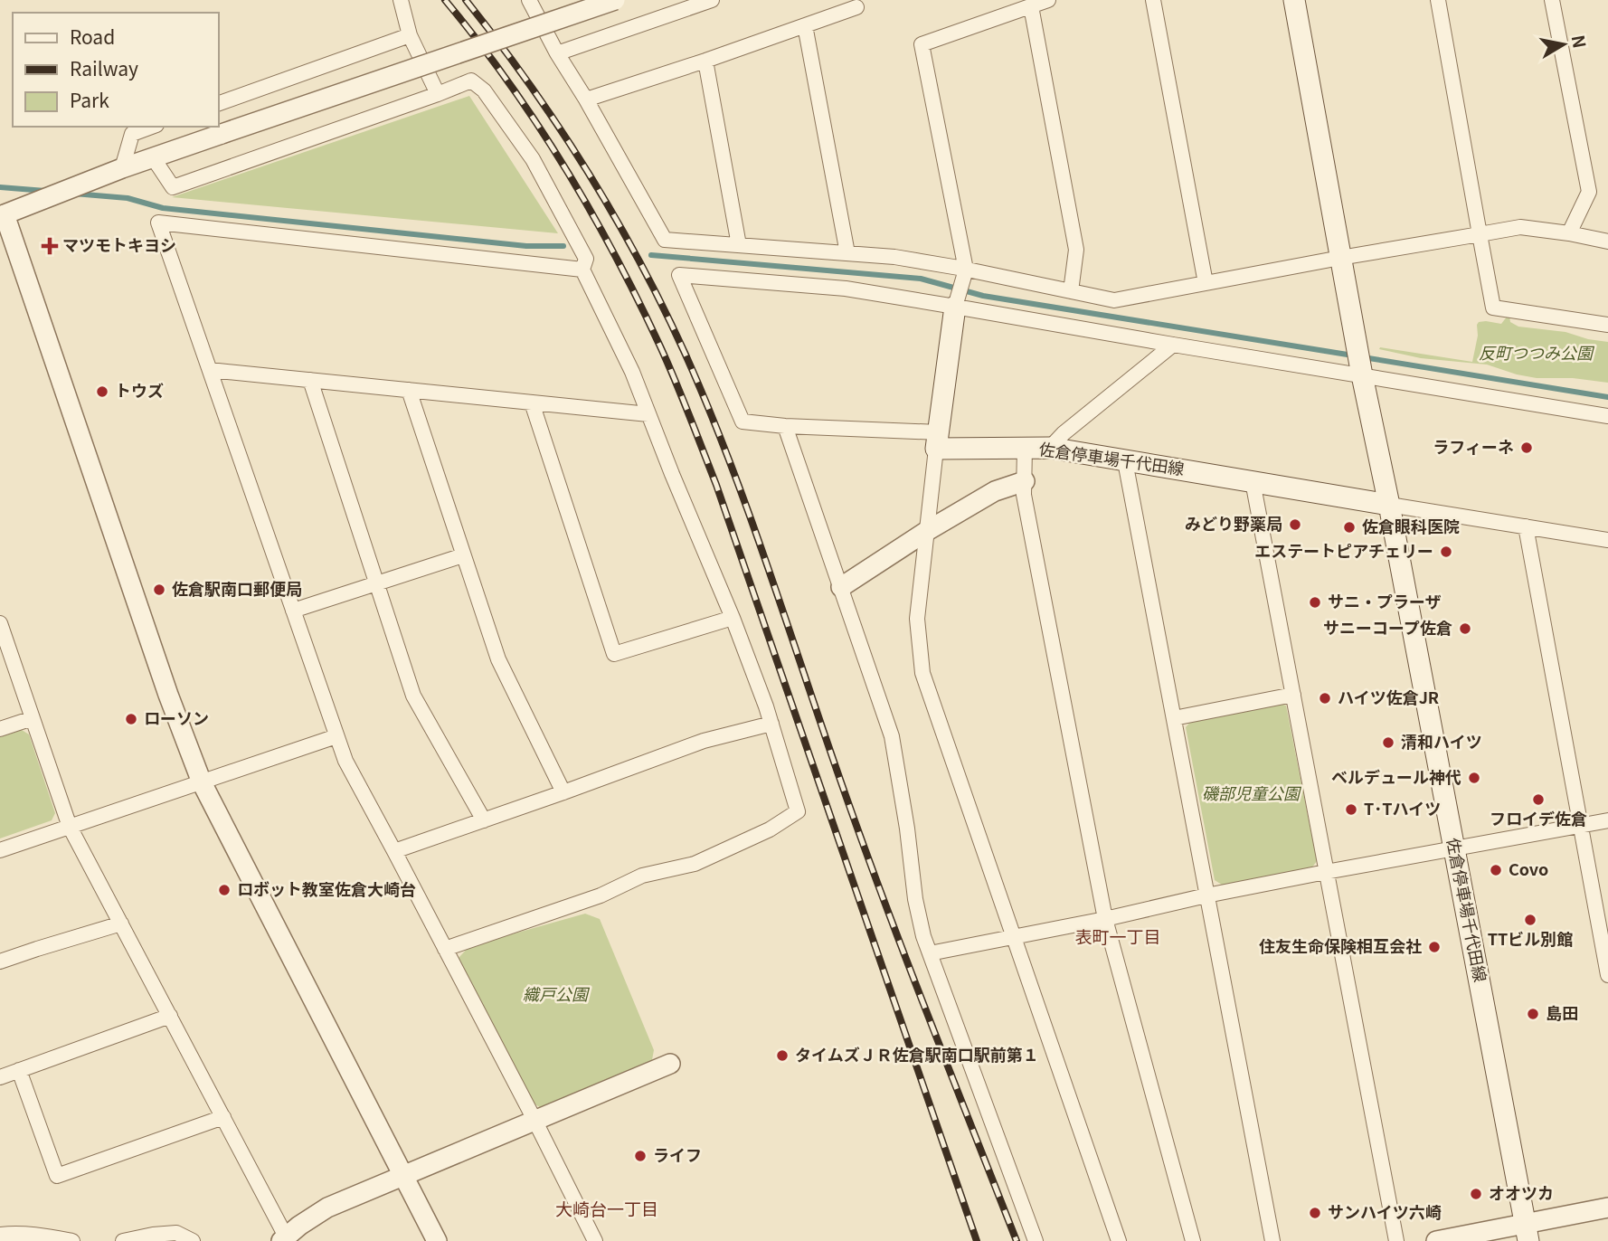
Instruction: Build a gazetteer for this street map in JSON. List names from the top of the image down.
{
  "streets": {
    "main road": ["佐倉停車場千代田線"]
  },
  "districts": ["表町一丁目", "大崎台一丁目"],
  "parks": ["反町つつみ公園", "磯部児童公園", "織戸公園"],
  "places": {
    "health": ["マツモトキヨシ"],
    "other": [
      "トウズ",
      "ラフィーネ",
      "みどり野薬局",
      "佐倉眼科医院",
      "エステートピアチェリー",
      "佐倉駅南口郵便局",
      "サニ・プラーザ",
      "サニーコープ佐倉",
      "ハイツ佐倉JR",
      "ローソン",
      "清和ハイツ",
      "ベルデュール神代",
      "フロイデ佐倉",
      "T･Tハイツ",
      "Covo",
      "ロボット教室佐倉大崎台",
      "TTビル別館",
      "住友生命保険相互会社",
      "島田",
      "タイムズＪＲ佐倉駅南口駅前第１",
      "ライフ",
      "オオツカ",
      "サンハイツ六崎"
    ]
  },
  "legend": ["Road", "Railway", "Park"],
  "north": "right"
}
